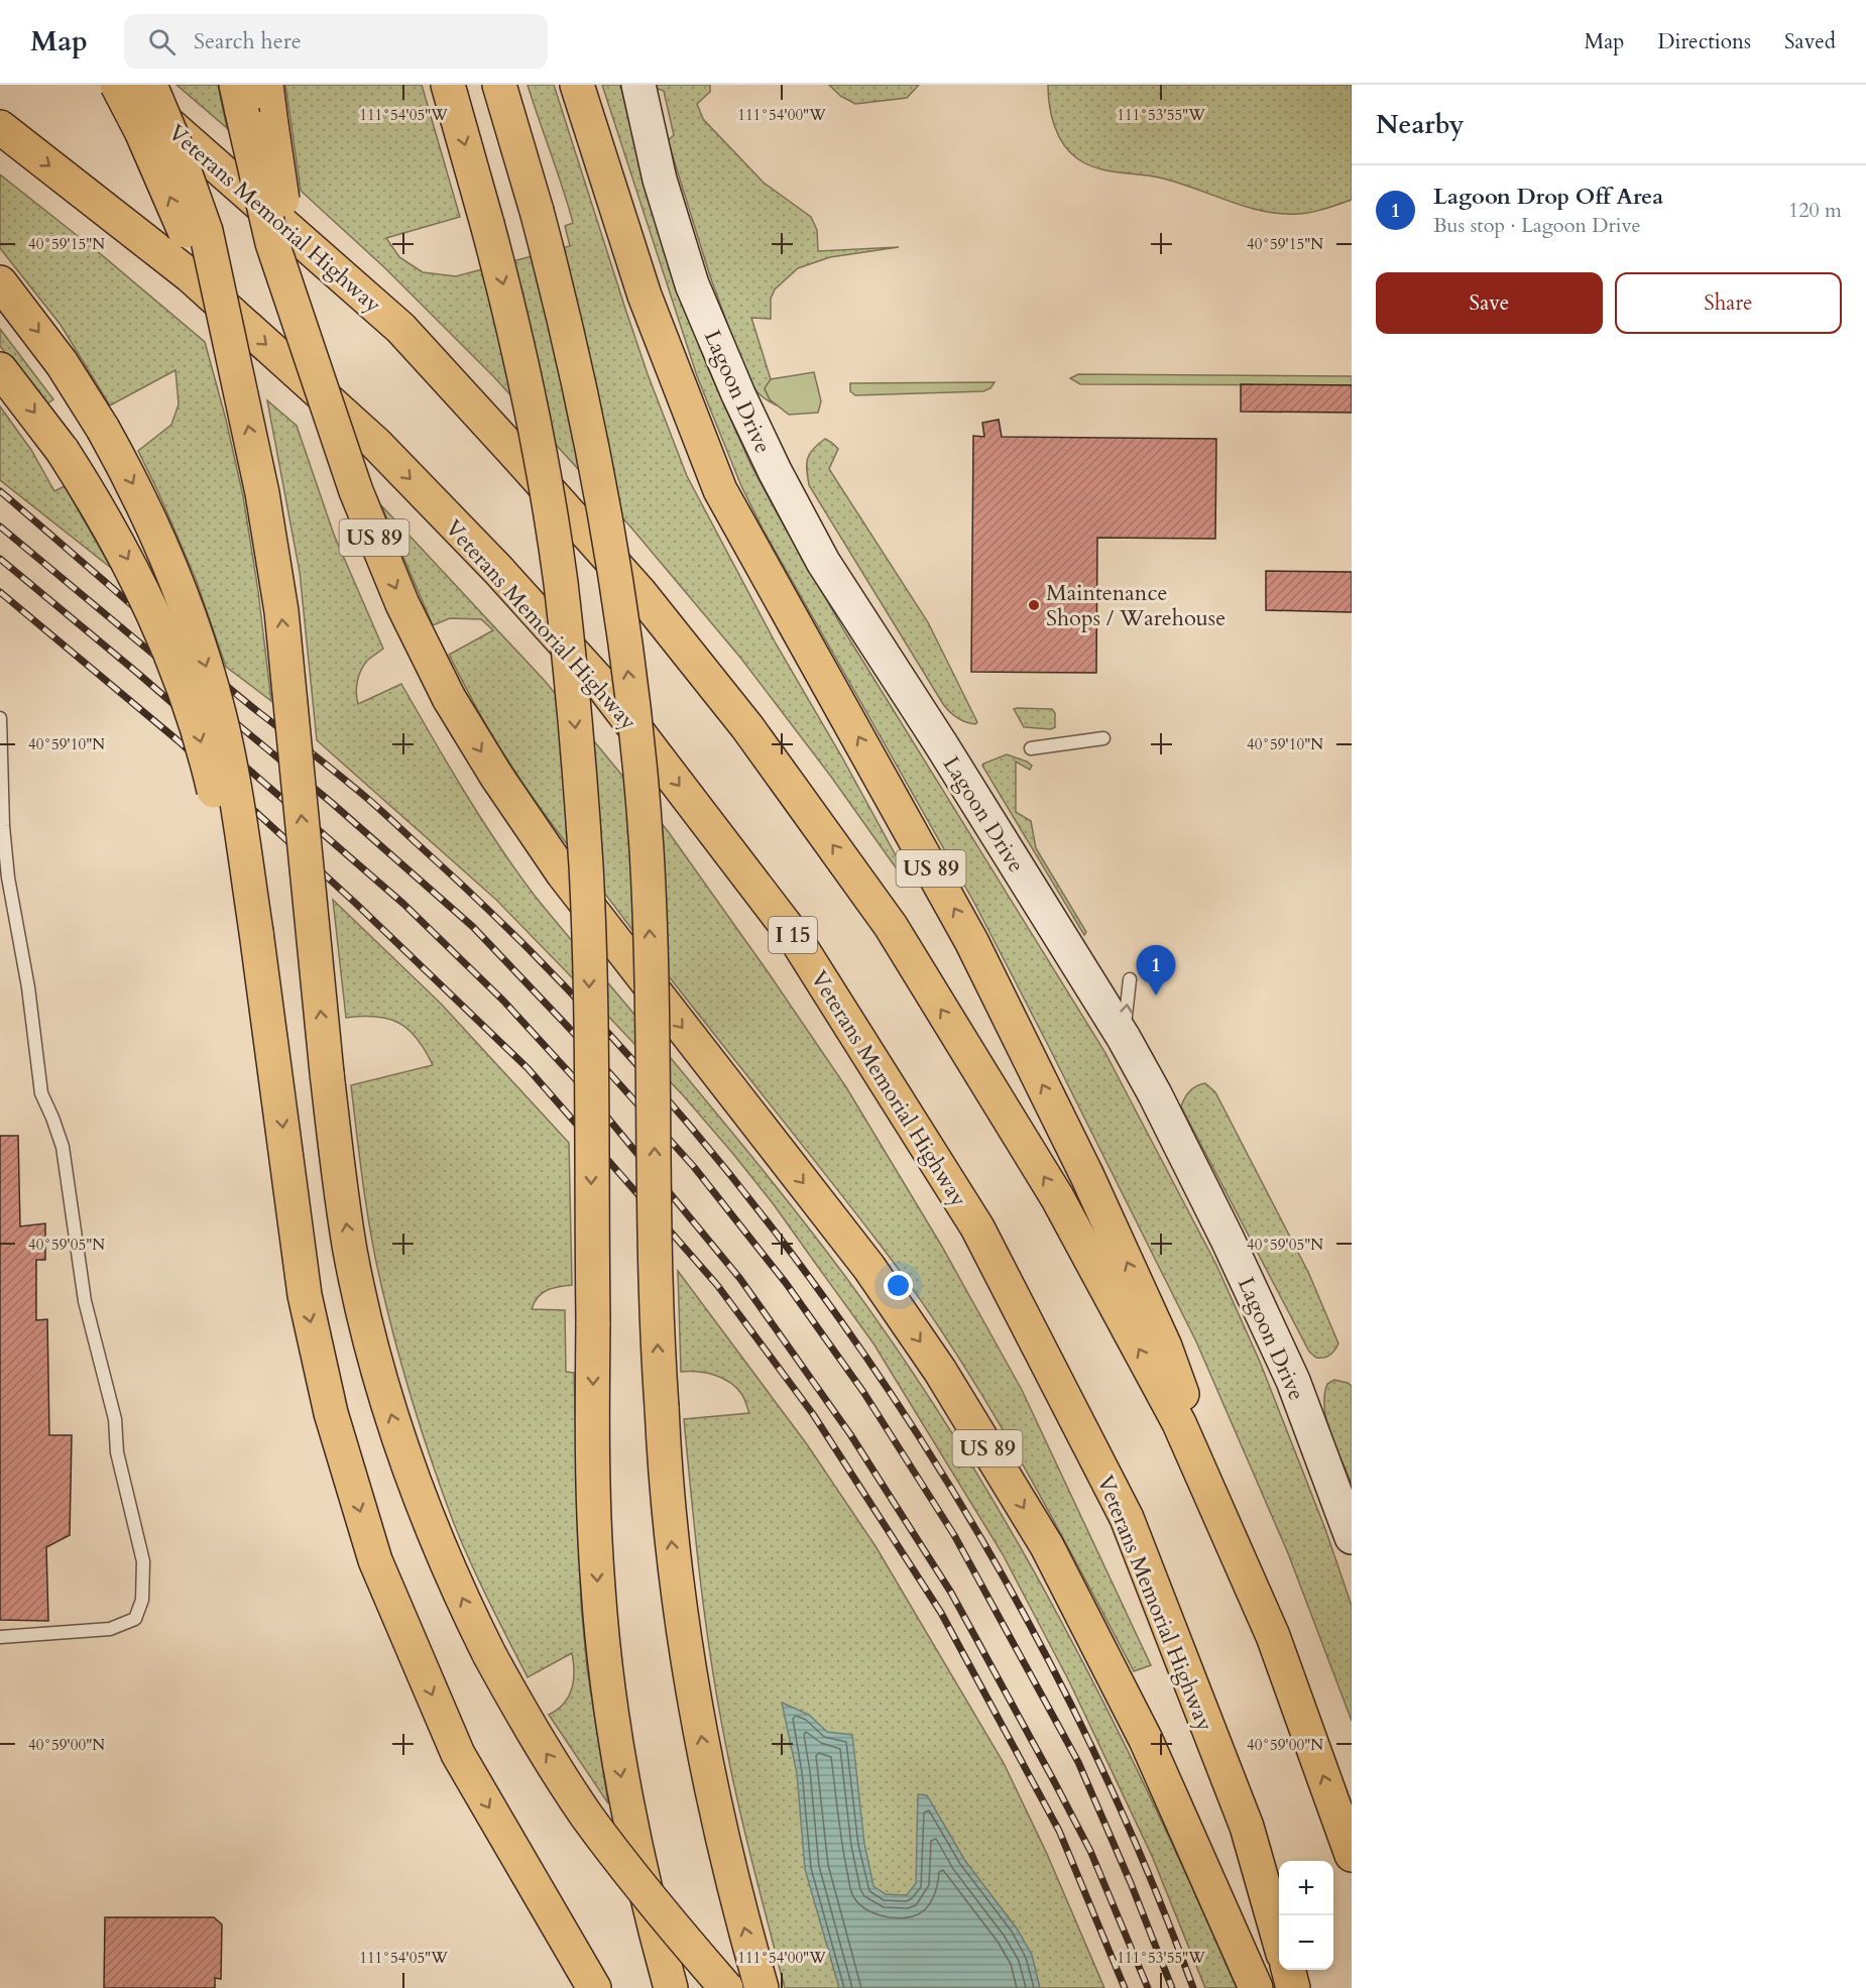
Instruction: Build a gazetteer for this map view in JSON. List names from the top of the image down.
{
  "streets": {
    "highway": ["Veterans Memorial Highway", "US 89", "I 15"],
    "street": ["Lagoon Drive"]
  },
  "crossings": [
    ["Veterans Memorial Highway", "US 89"]
  ],
  "places": ["Maintenance Shops / Warehouse"],
  "page": {
    "header": "Map",
    "search": "Search here",
    "nav": ["Map", "Directions", "Saved"],
    "heading": "Nearby",
    "list": [
      {
        "mark": "1",
        "name": "Lagoon Drop Off Area",
        "note": "Bus stop · Lagoon Drive",
        "value": "120 m"
      }
    ],
    "buttons": ["Save", "Share"],
    "pins": "1",
    "map_buttons": ["+", "−"]
  },
  "coordinates": [
    "111°54'05\"W",
    "111°54'00\"W",
    "111°53'55\"W",
    "40°59'15\"N",
    "40°59'10\"N",
    "40°59'05\"N",
    "40°59'00\"N"
  ]
}
